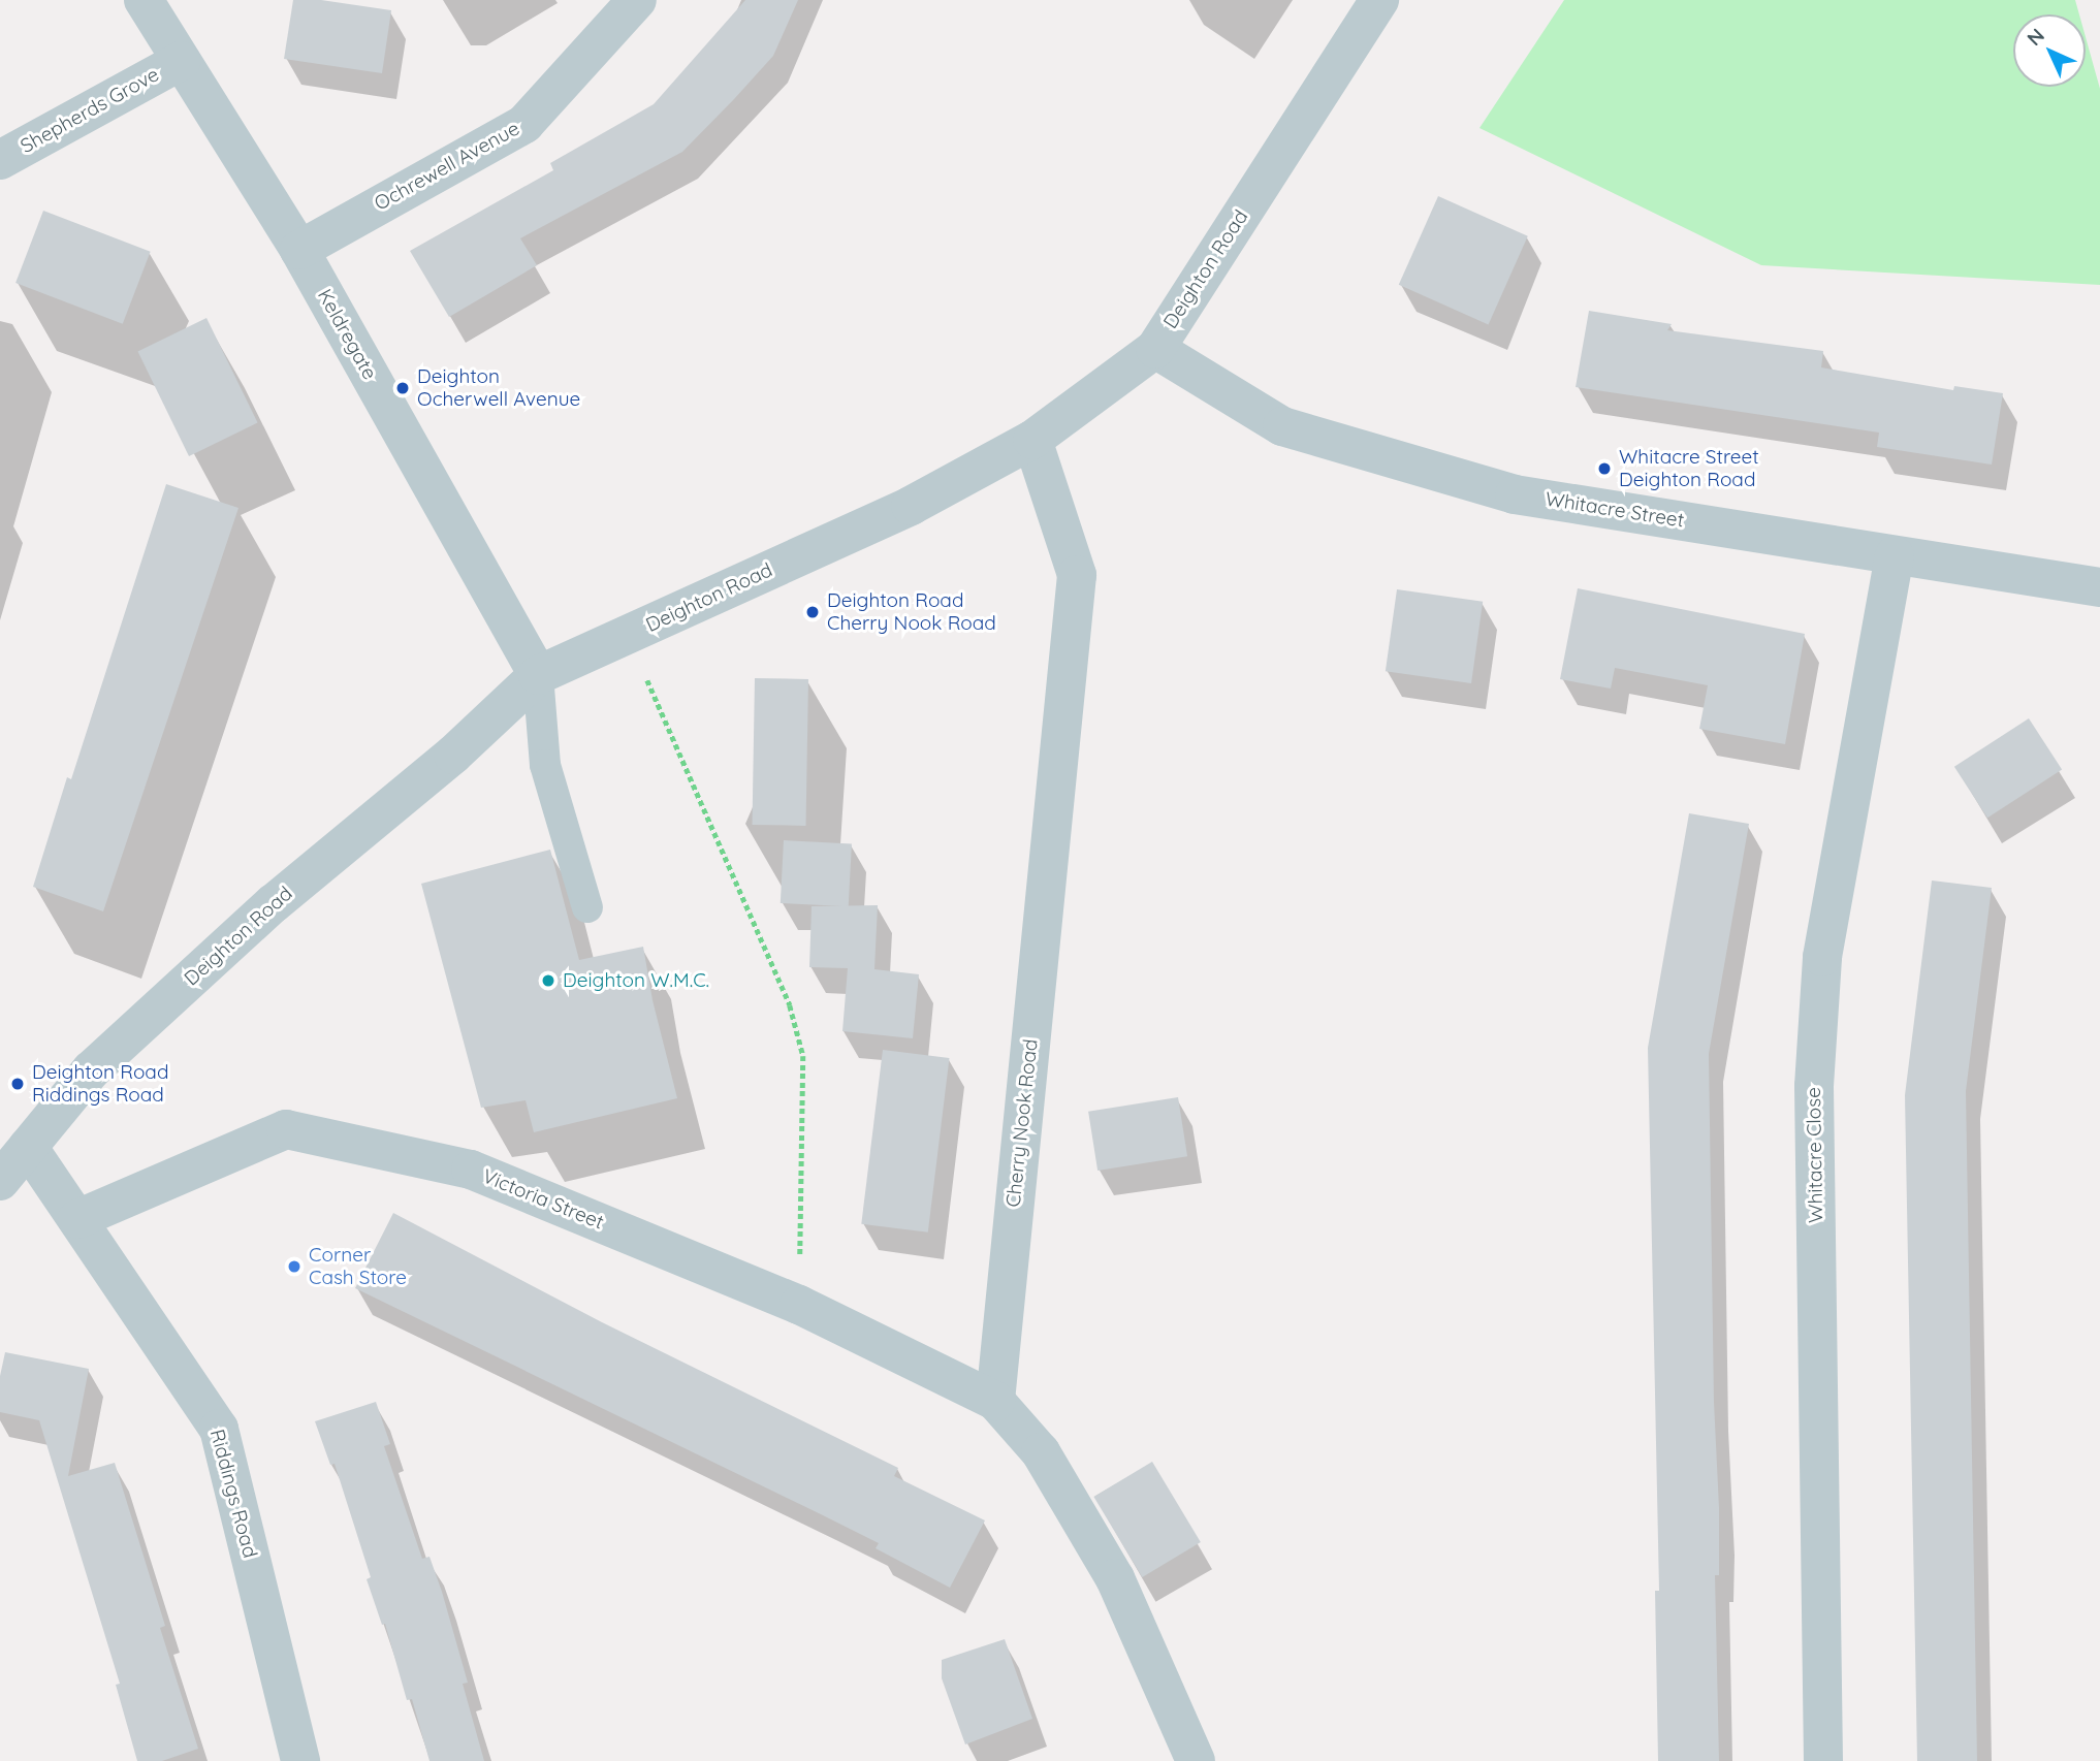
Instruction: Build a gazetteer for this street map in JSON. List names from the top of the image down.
{
  "streets": {
    "street": [
      "Shepherds Grove",
      "Ochrewell Avenue",
      "Deighton Road",
      "Keldregate",
      "Whitacre Street",
      "Cherry Nook Road",
      "Whitacre Close",
      "Victoria Street",
      "Riddings Road"
    ]
  },
  "crossings": [
    ["Shepherds Grove", "Keldregate"],
    ["Ochrewell Avenue", "Keldregate"],
    ["Deighton Road", "Keldregate"],
    ["Deighton Road", "Whitacre Street"],
    ["Deighton Road", "Cherry Nook Road"],
    ["Deighton Road", "Riddings Road"],
    ["Whitacre Street", "Whitacre Close"],
    ["Cherry Nook Road", "Victoria Street"],
    ["Victoria Street", "Riddings Road"]
  ],
  "places": [
    "Deighton Ocherwell Avenue",
    "Whitacre Street Deighton Road",
    "Deighton Road Cherry Nook Road",
    "Deighton W.M.C.",
    "Deighton Road Riddings Road",
    "Corner Cash Store"
  ],
  "north": "top left"
}
